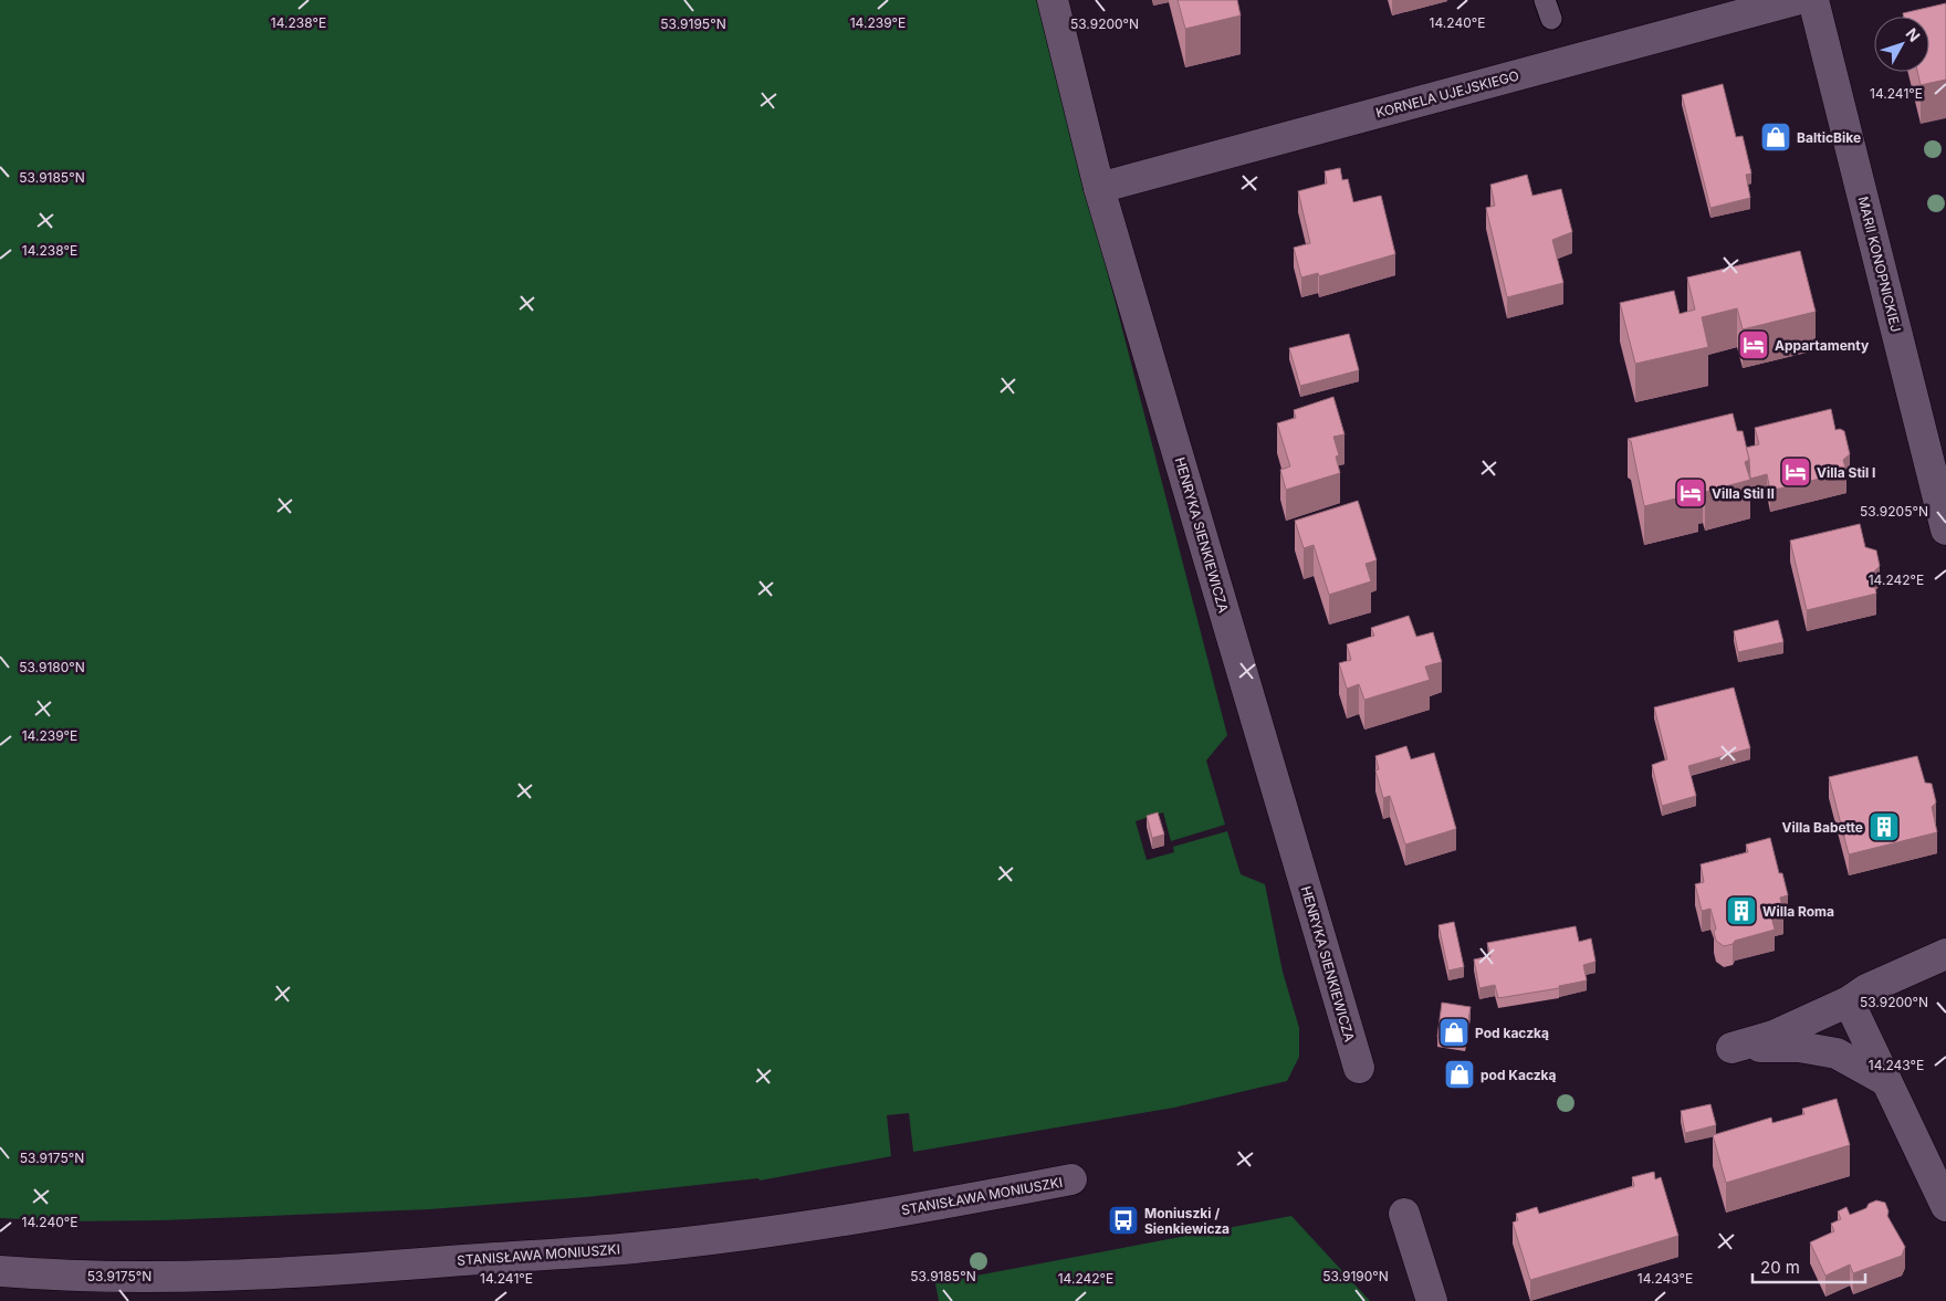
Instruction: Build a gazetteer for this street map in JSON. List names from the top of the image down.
{
  "streets": {
    "street": [
      "KORNELA UJEJSKIEGO",
      "MARII KONOPNICKIEJ",
      "HENRYKA SIENKIEWICZA",
      "STANISŁAWA MONIUSZKI"
    ]
  },
  "crossings": [
    ["KORNELA UJEJSKIEGO", "HENRYKA SIENKIEWICZA"]
  ],
  "places": {
    "shop": ["BalticBike", "Pod kaczką", "pod Kaczką"],
    "hotel": ["Appartamenty", "Villa Stil I", "Villa Stil II"],
    "building": ["Villa Babette", "Willa Roma"],
    "bus stop": ["Moniuszki / Sienkiewicza"]
  },
  "scale_bar": "20 m",
  "north": "top right",
  "coordinates": [
    "14.238°E",
    "14.239°E",
    "14.240°E",
    "53.9195°N",
    "53.9200°N",
    "14.241°E",
    "53.9185°N",
    "53.9205°N",
    "14.242°E",
    "53.9180°N",
    "14.243°E",
    "53.9175°N",
    "53.9190°N"
  ]
}
